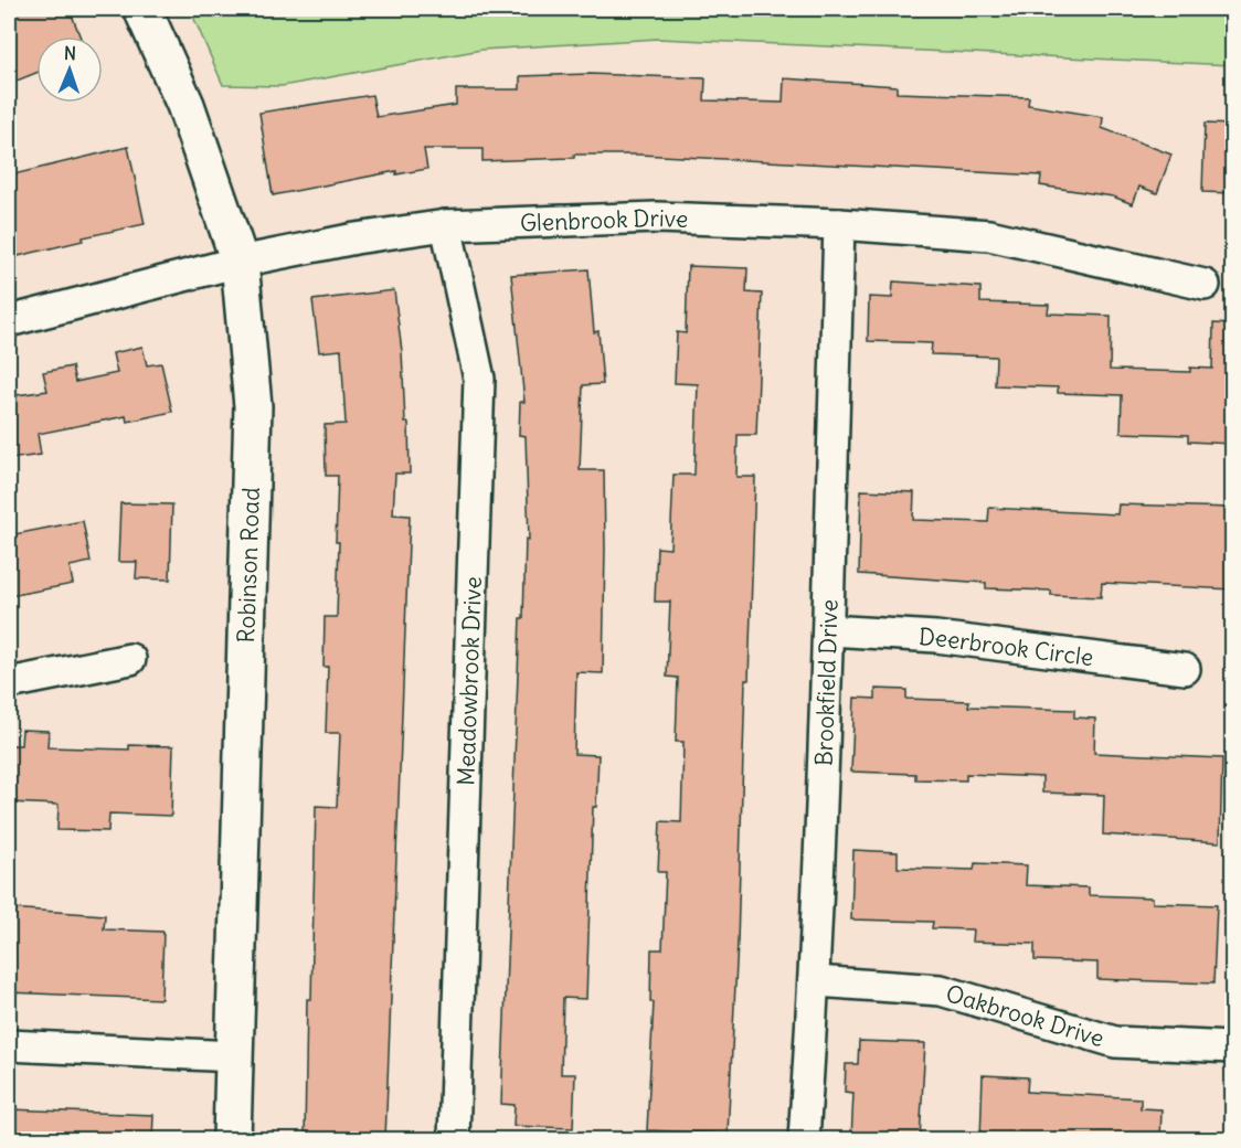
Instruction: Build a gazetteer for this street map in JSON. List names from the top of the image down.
{
  "streets": {
    "street": [
      "Glenbrook Drive",
      "Robinson Road",
      "Deerbrook Circle",
      "Meadowbrook Drive",
      "Brookfield Drive",
      "Oakbrook Drive"
    ]
  },
  "crossings": [
    ["Glenbrook Drive", "Robinson Road"],
    ["Glenbrook Drive", "Meadowbrook Drive"],
    ["Glenbrook Drive", "Brookfield Drive"],
    ["Deerbrook Circle", "Brookfield Drive"],
    ["Brookfield Drive", "Oakbrook Drive"]
  ],
  "north": "top"
}
